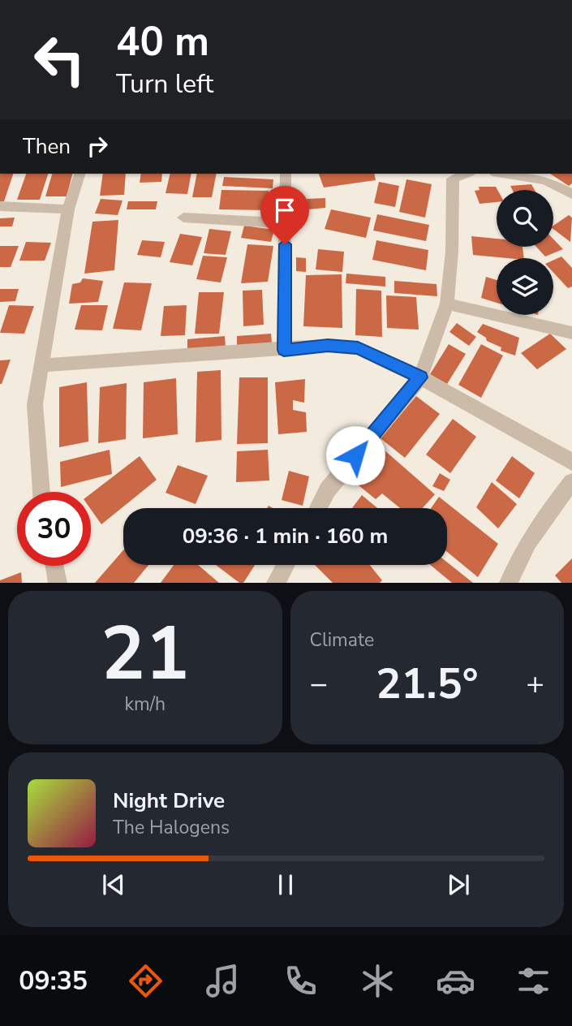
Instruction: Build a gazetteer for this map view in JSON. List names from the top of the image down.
{
  "page": {
    "turn": ["40 m", "Turn left"],
    "then": "Then",
    "limit": "30",
    "trip": "09:36 · 1 min · 160 m",
    "tile": [
      ["21", "km/h"],
      "Climate"
    ],
    "heat": ["−", "21.5°", "+"],
    "song": ["Night Drive", "The Halogens"],
    "tabs": "09:35"
  }
}
